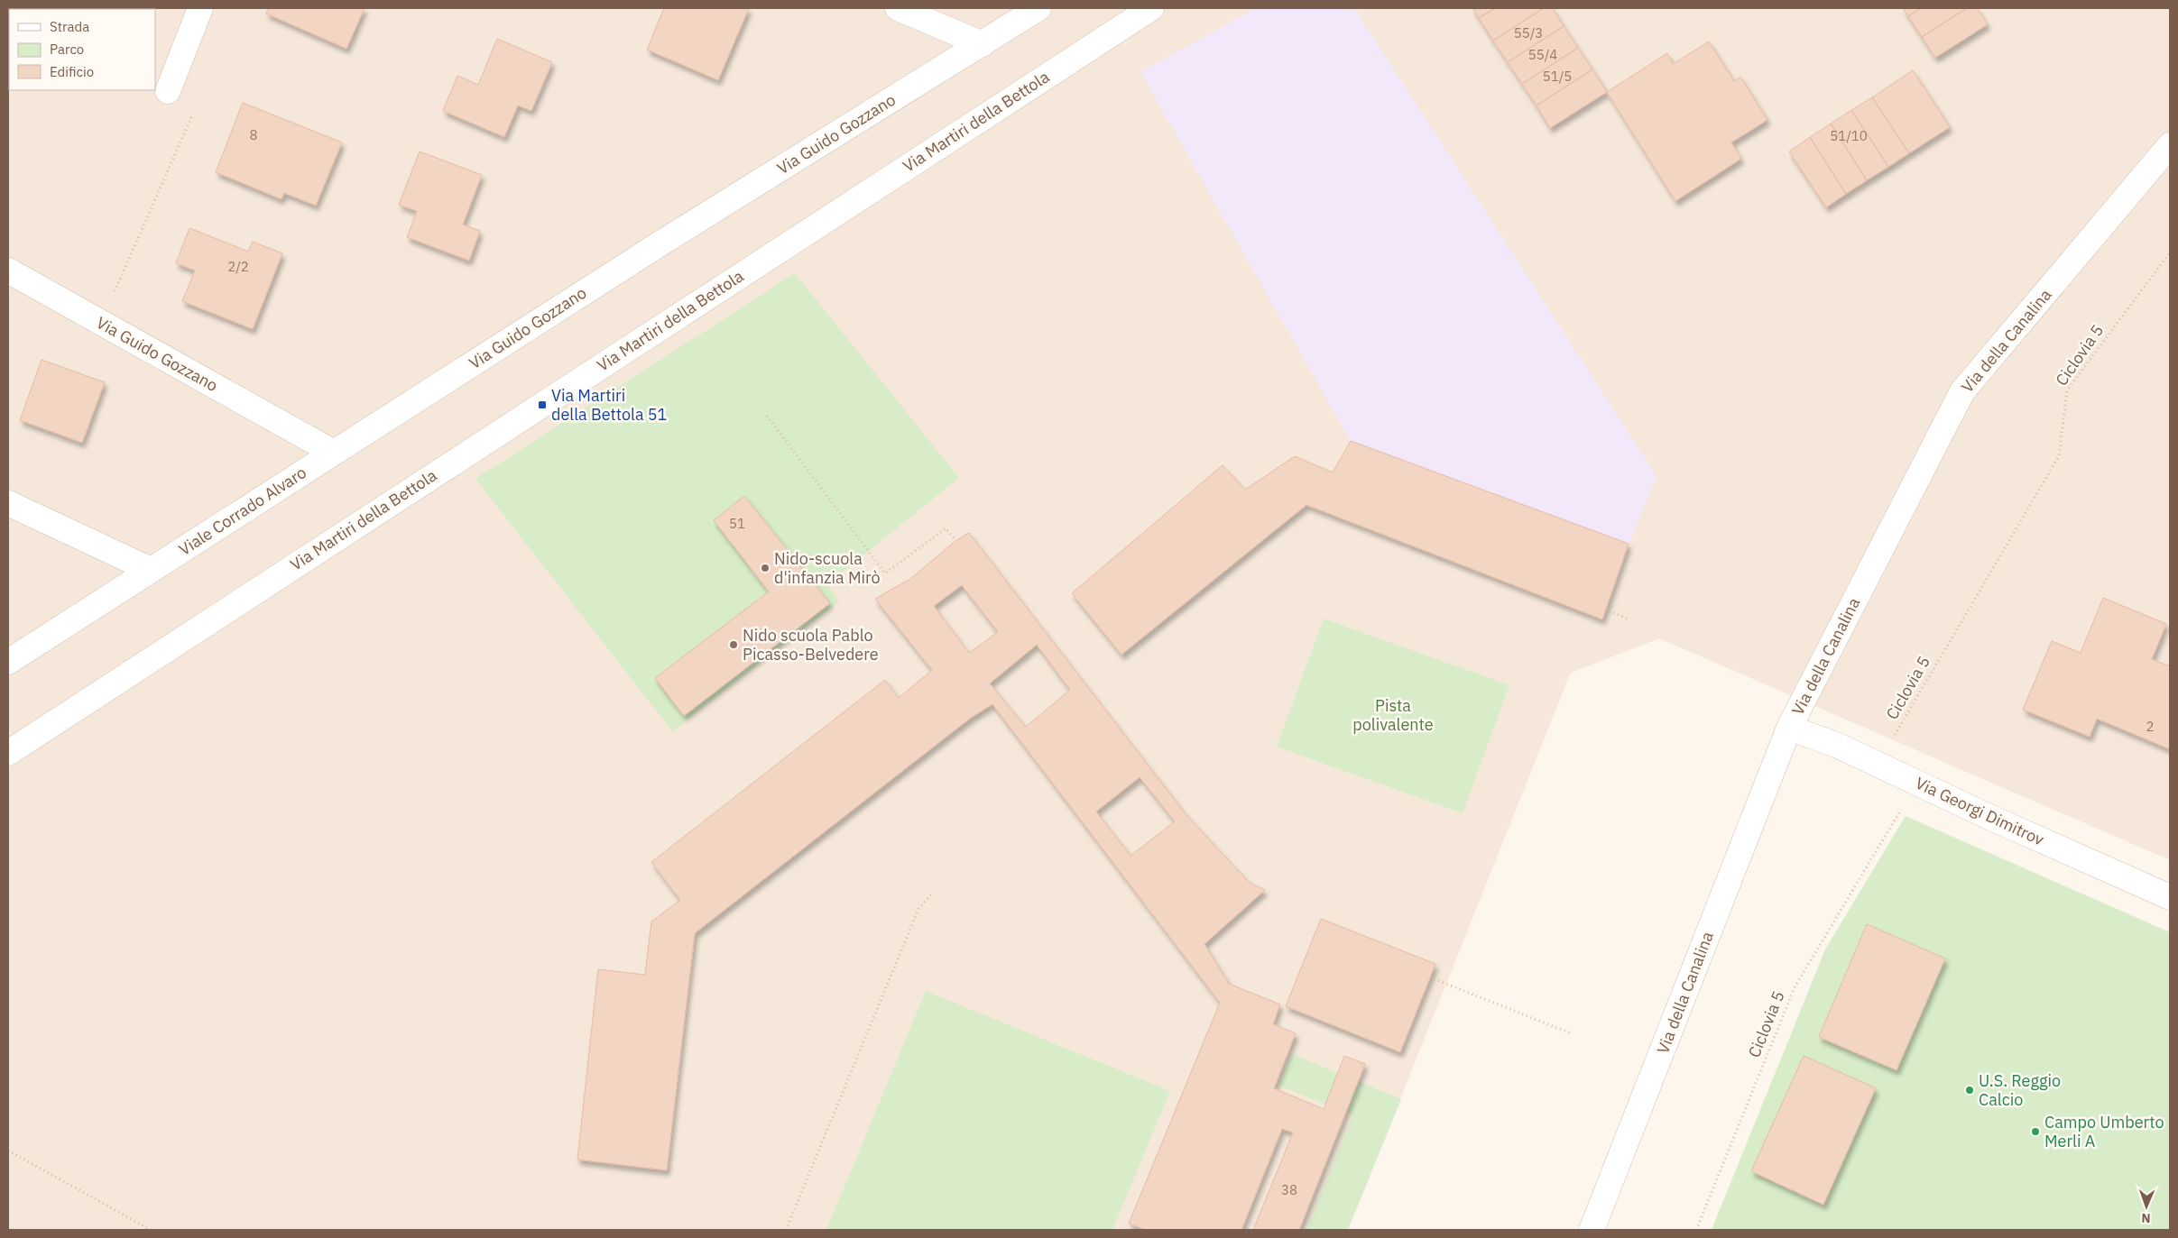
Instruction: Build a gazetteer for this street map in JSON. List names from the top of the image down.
{
  "streets": {
    "street": [
      "Via Martiri della Bettola",
      "Via Guido Gozzano",
      "Via della Canalina",
      "Viale Corrado Alvaro",
      "Via Georgi Dimitrov"
    ],
    "path": ["Ciclovia 5"]
  },
  "crossings": [
    ["Via Guido Gozzano", "Viale Corrado Alvaro"],
    ["Via della Canalina", "Via Georgi Dimitrov"],
    ["Ciclovia 5", "Via Georgi Dimitrov"]
  ],
  "parks": ["Pista polivalente"],
  "places": {
    "transit": ["Via Martiri della Bettola 51"],
    "other": [
      "Nido-scuola d'infanzia Mirò",
      "Nido scuola Pablo Picasso-Belvedere",
      "U.S. Reggio Calcio",
      "Campo Umberto Merli A"
    ]
  },
  "house_numbers": [
    "55/3",
    "55/4",
    "51/5",
    "8",
    "51/10",
    "2/2",
    "51",
    "2",
    "38"
  ],
  "legend": ["Strada", "Parco", "Edificio"],
  "north": "bottom"
}
